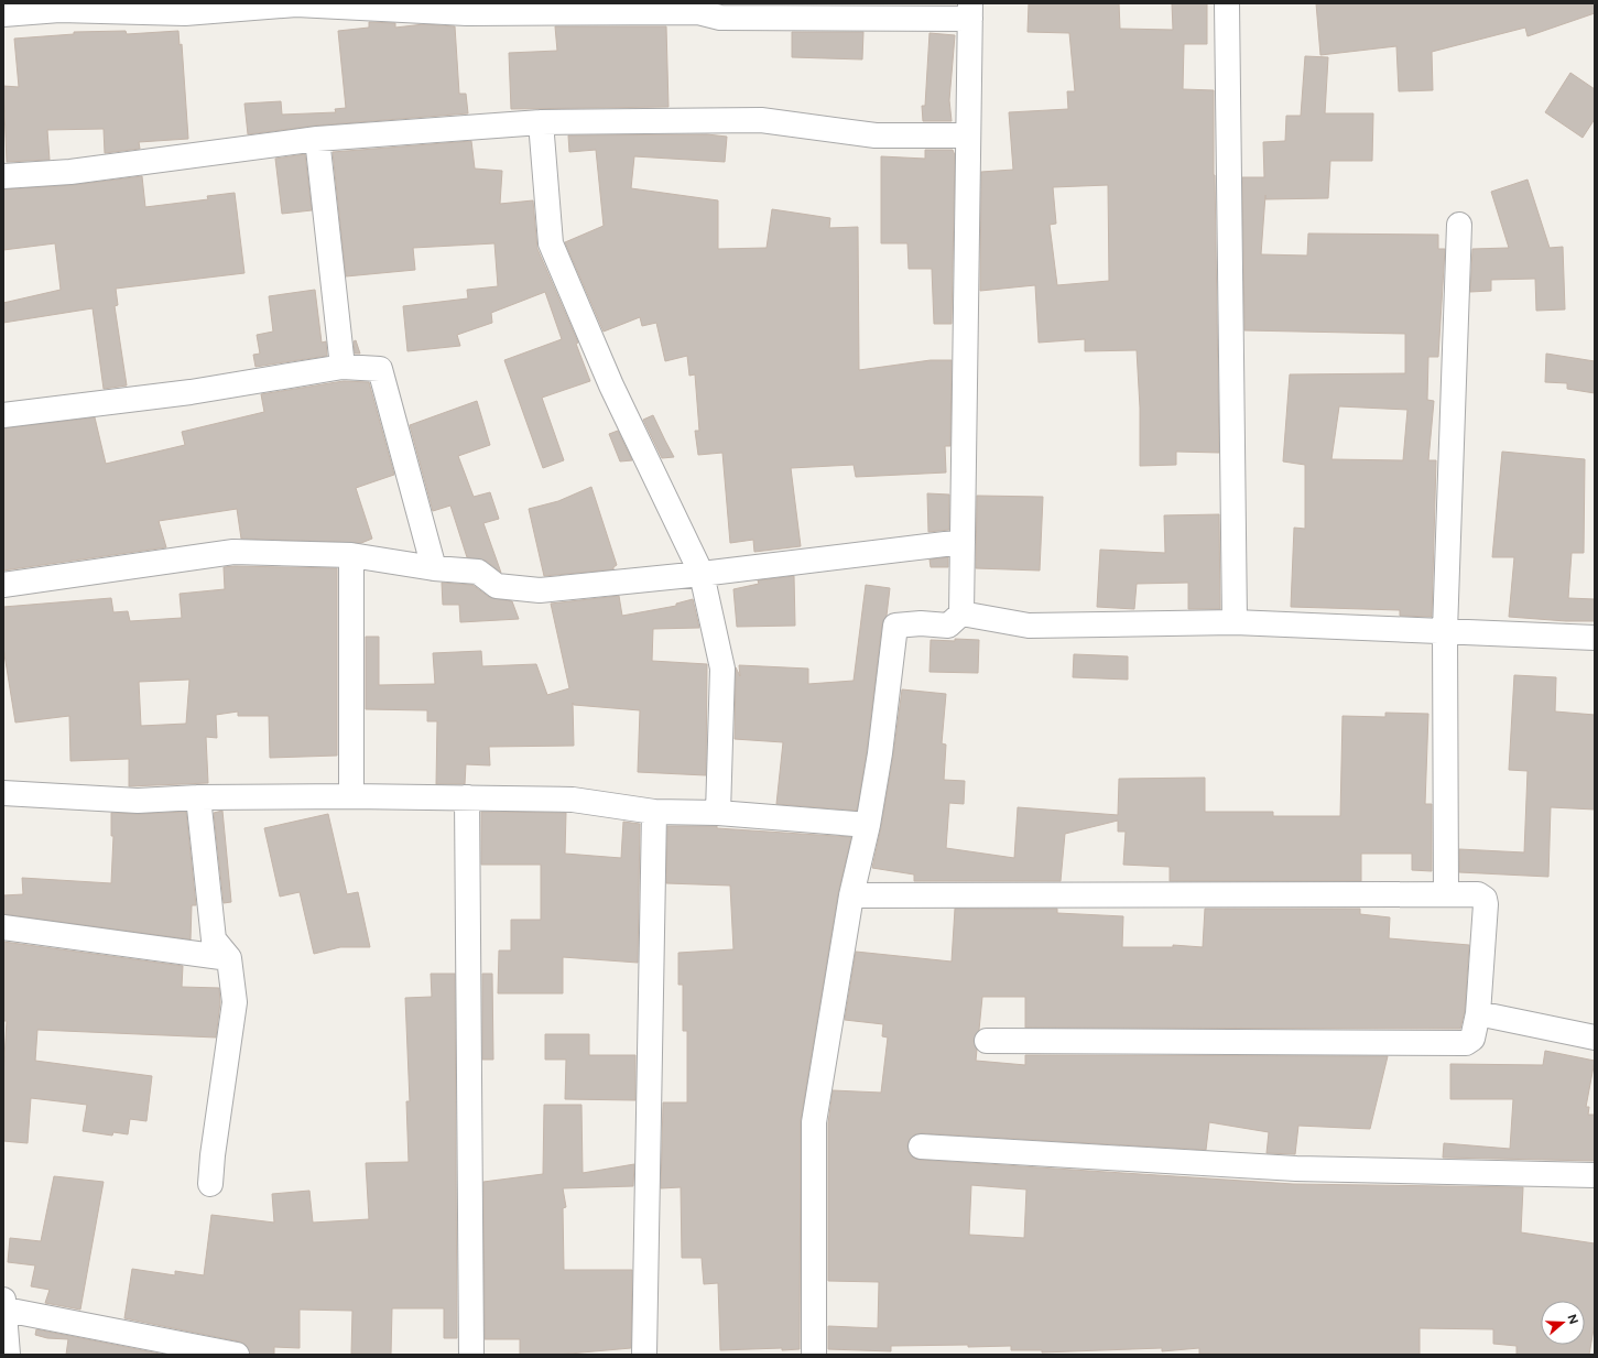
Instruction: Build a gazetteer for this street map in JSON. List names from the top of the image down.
{
  "north": "right"
}
